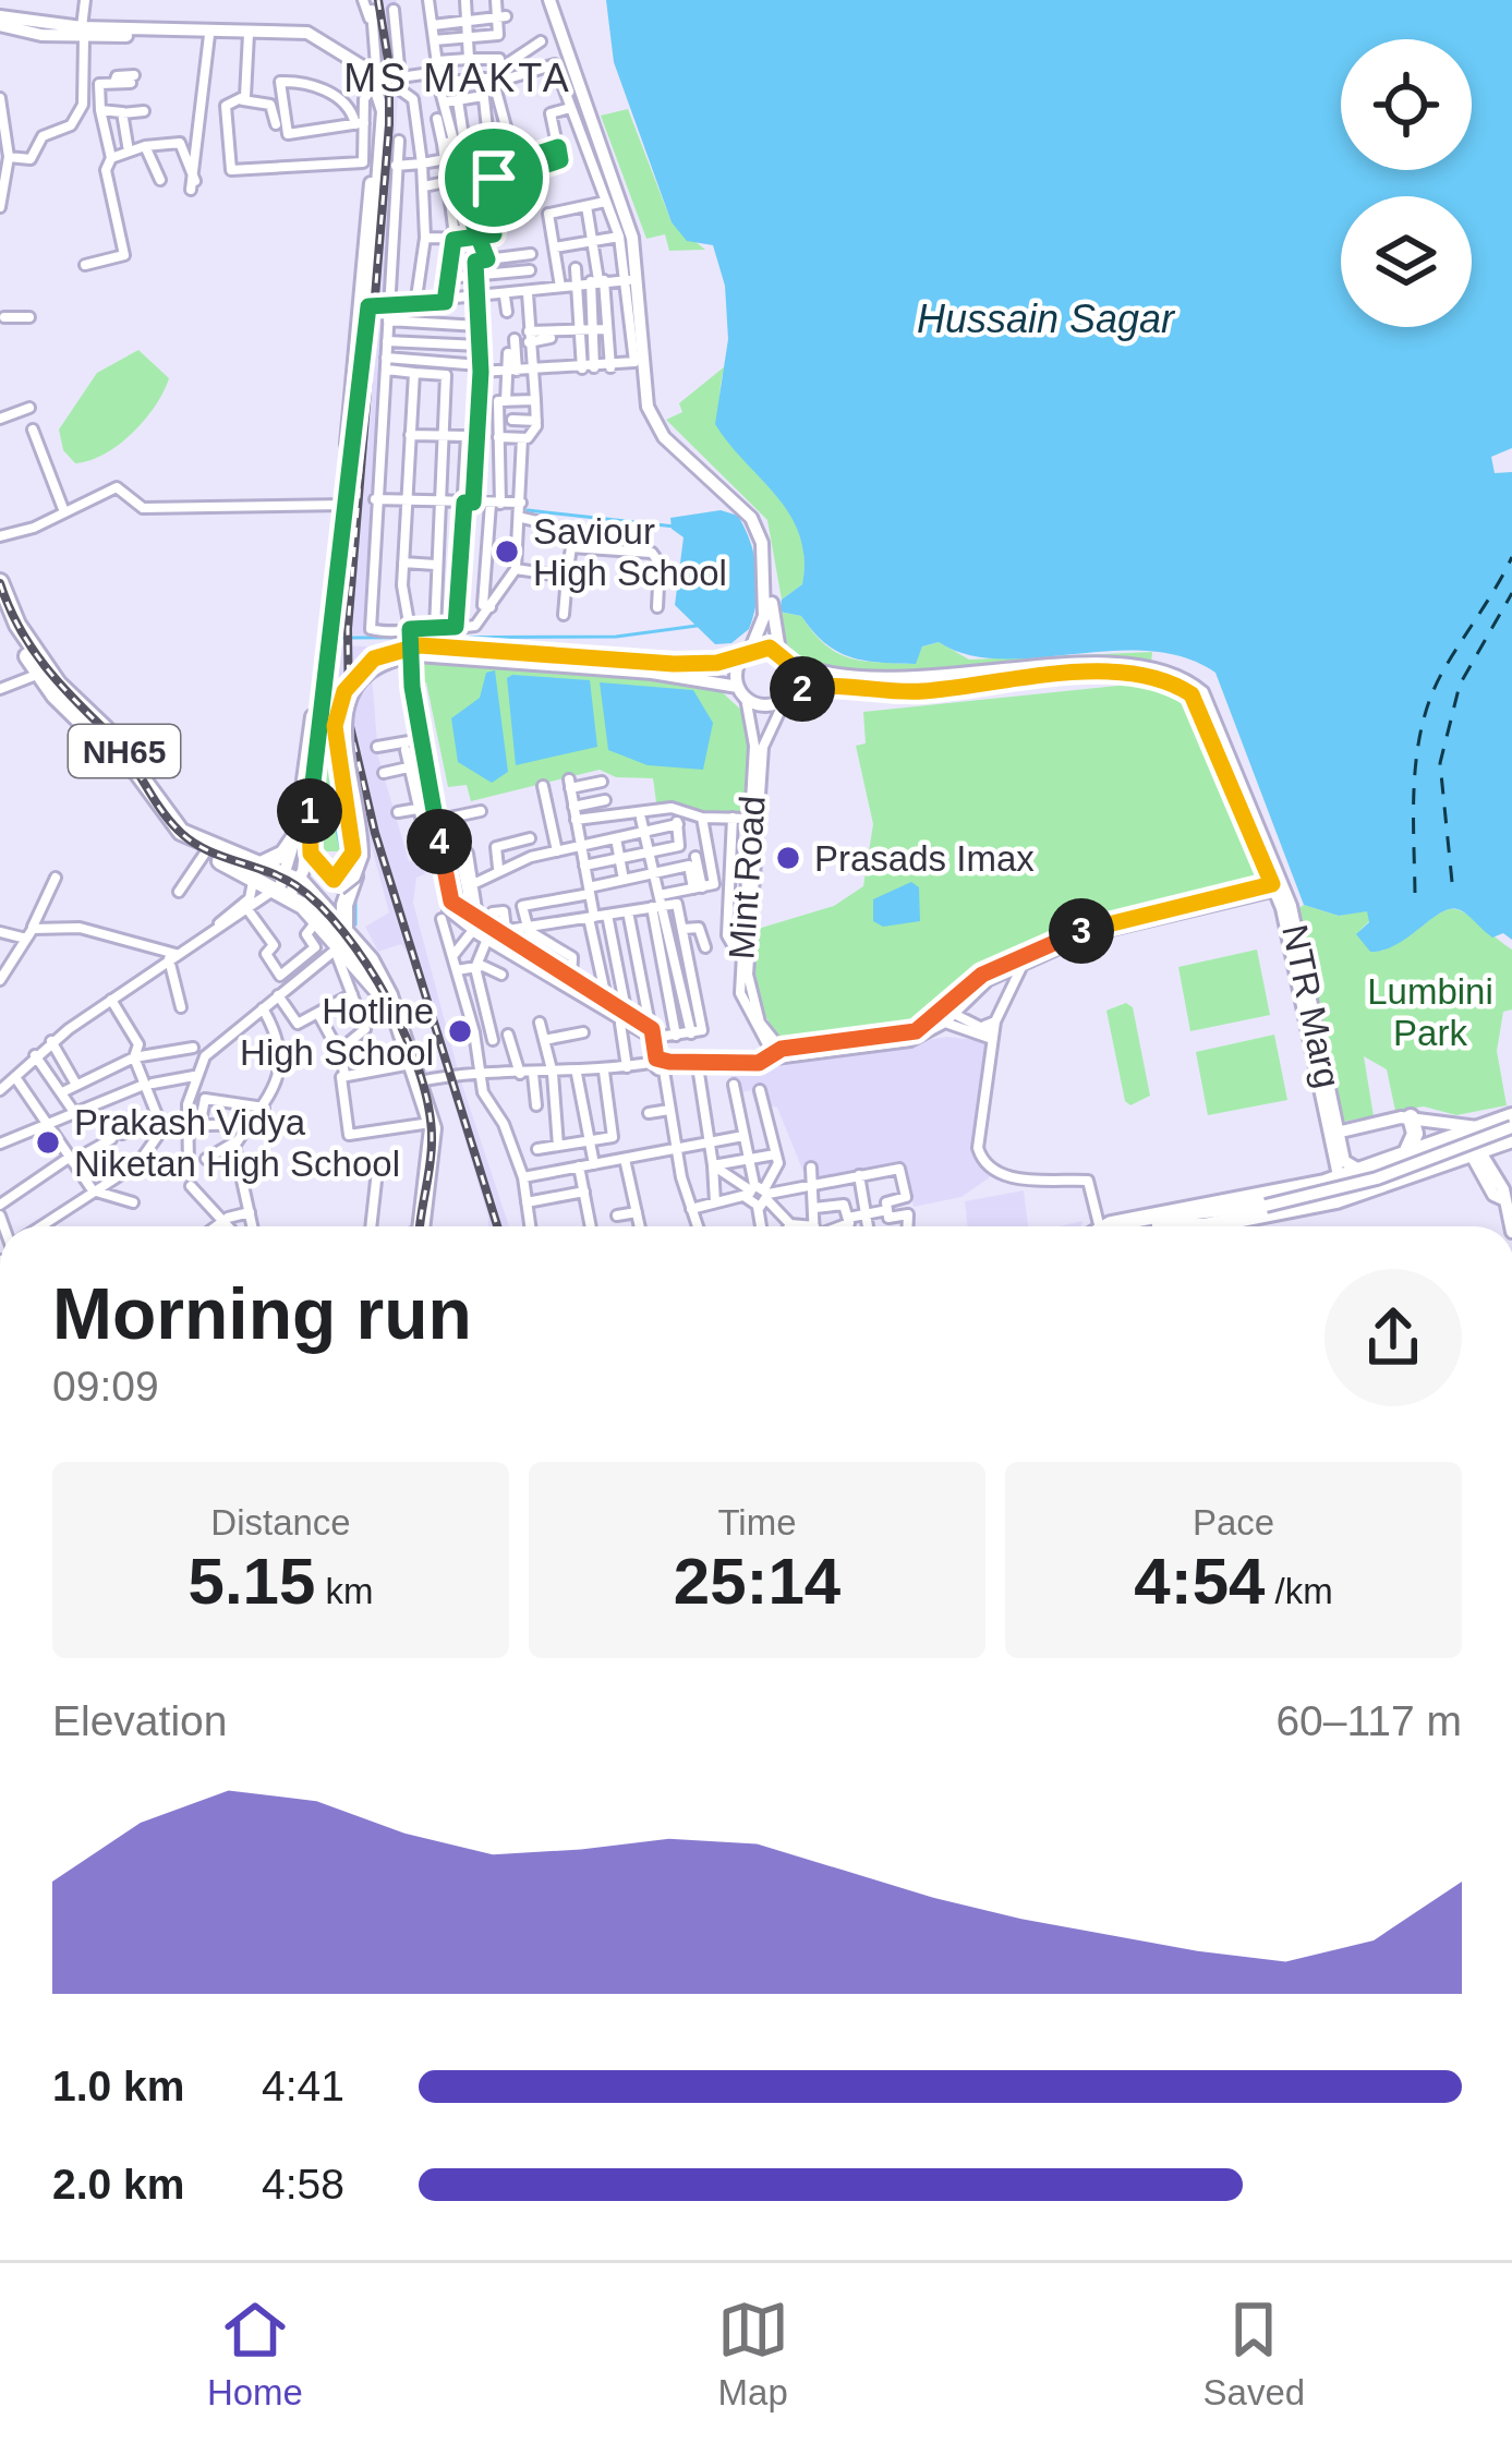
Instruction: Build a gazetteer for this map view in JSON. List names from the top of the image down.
{
  "streets": {
    "highway": ["NH65"],
    "main road": ["NTR Marg"],
    "street": ["Mint Road"]
  },
  "crossings": [
    ["Mint Road", "NTR Marg"]
  ],
  "districts": ["MS MAKTA"],
  "water": ["Hussain Sagar"],
  "parks": ["Lumbini Park"],
  "places": [
    "Saviour High School",
    "Prasads Imax",
    "Hotline High School",
    "Prakash Vidya Niketan High School"
  ],
  "page": {
    "pins": [
      "2",
      "1",
      "4",
      "3"
    ],
    "heading": ["Morning run", "09:09"],
    "stats": [
      ["Distance", "5.15 km"],
      ["Time", "25:14"],
      ["Pace", "4:54 /km"]
    ],
    "chart": ["Elevation", "60–117 m"],
    "list": [
      {
        "name": "1.0 km",
        "note": "4:41"
      },
      {
        "name": "2.0 km",
        "note": "4:58"
      }
    ],
    "tabs": ["Home", "Map", "Saved"]
  }
}
